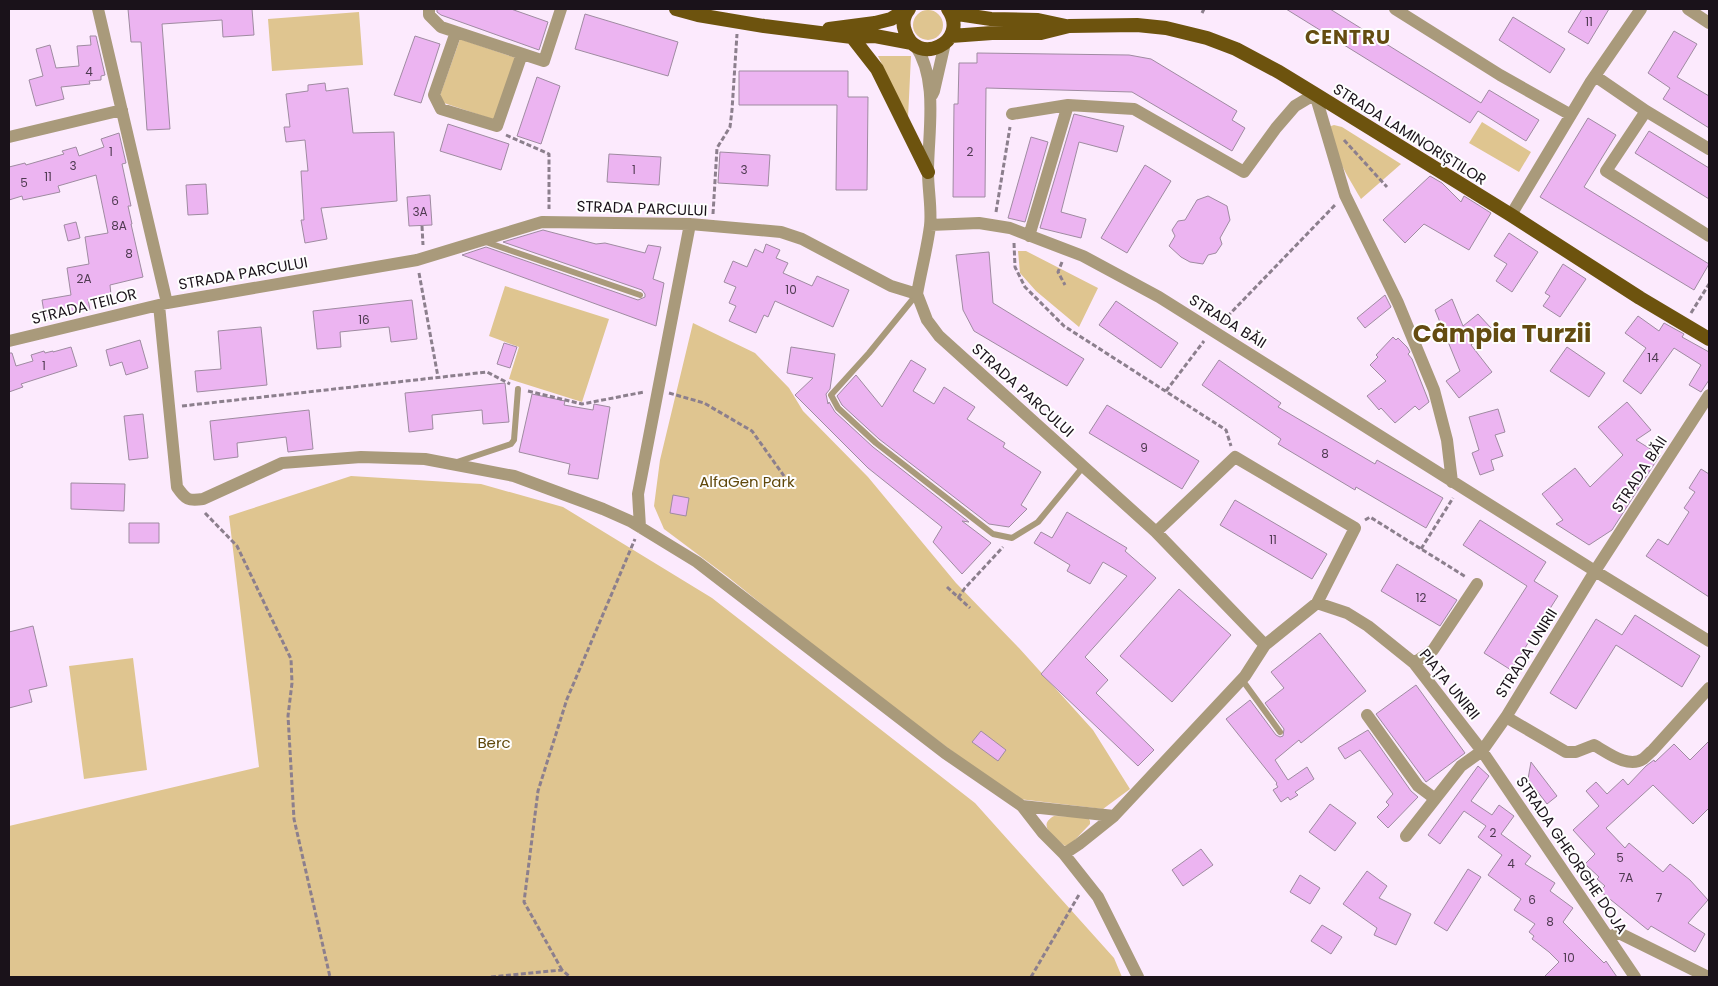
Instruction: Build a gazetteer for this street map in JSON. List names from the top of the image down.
{
  "streets": {
    "main road": ["STRADA LAMINORIȘTILOR"],
    "street": [
      "STRADA PARCULUI",
      "STRADA TEILOR",
      "STRADA BĂII",
      "STRADA UNIRII",
      "PIAȚA UNIRII",
      "STRADA GHEORGHE DOJA"
    ]
  },
  "crossings": [
    ["STRADA PARCULUI", "STRADA TEILOR"],
    ["STRADA BĂII", "STRADA UNIRII"],
    ["STRADA UNIRII", "PIAȚA UNIRII"],
    ["STRADA UNIRII", "STRADA GHEORGHE DOJA"],
    ["PIAȚA UNIRII", "STRADA GHEORGHE DOJA"]
  ],
  "districts": ["CENTRU", "Câmpia Turzii"],
  "parks": ["AlfaGen Park", "Berc"],
  "house_numbers": [
    "11",
    "4",
    "1",
    "2",
    "3",
    "1",
    "3",
    "11",
    "5",
    "6",
    "3A",
    "8A",
    "8",
    "2A",
    "10",
    "16",
    "14",
    "1",
    "9",
    "8",
    "11",
    "12",
    "2",
    "5",
    "4",
    "7A",
    "7",
    "6",
    "8",
    "10"
  ]
}
